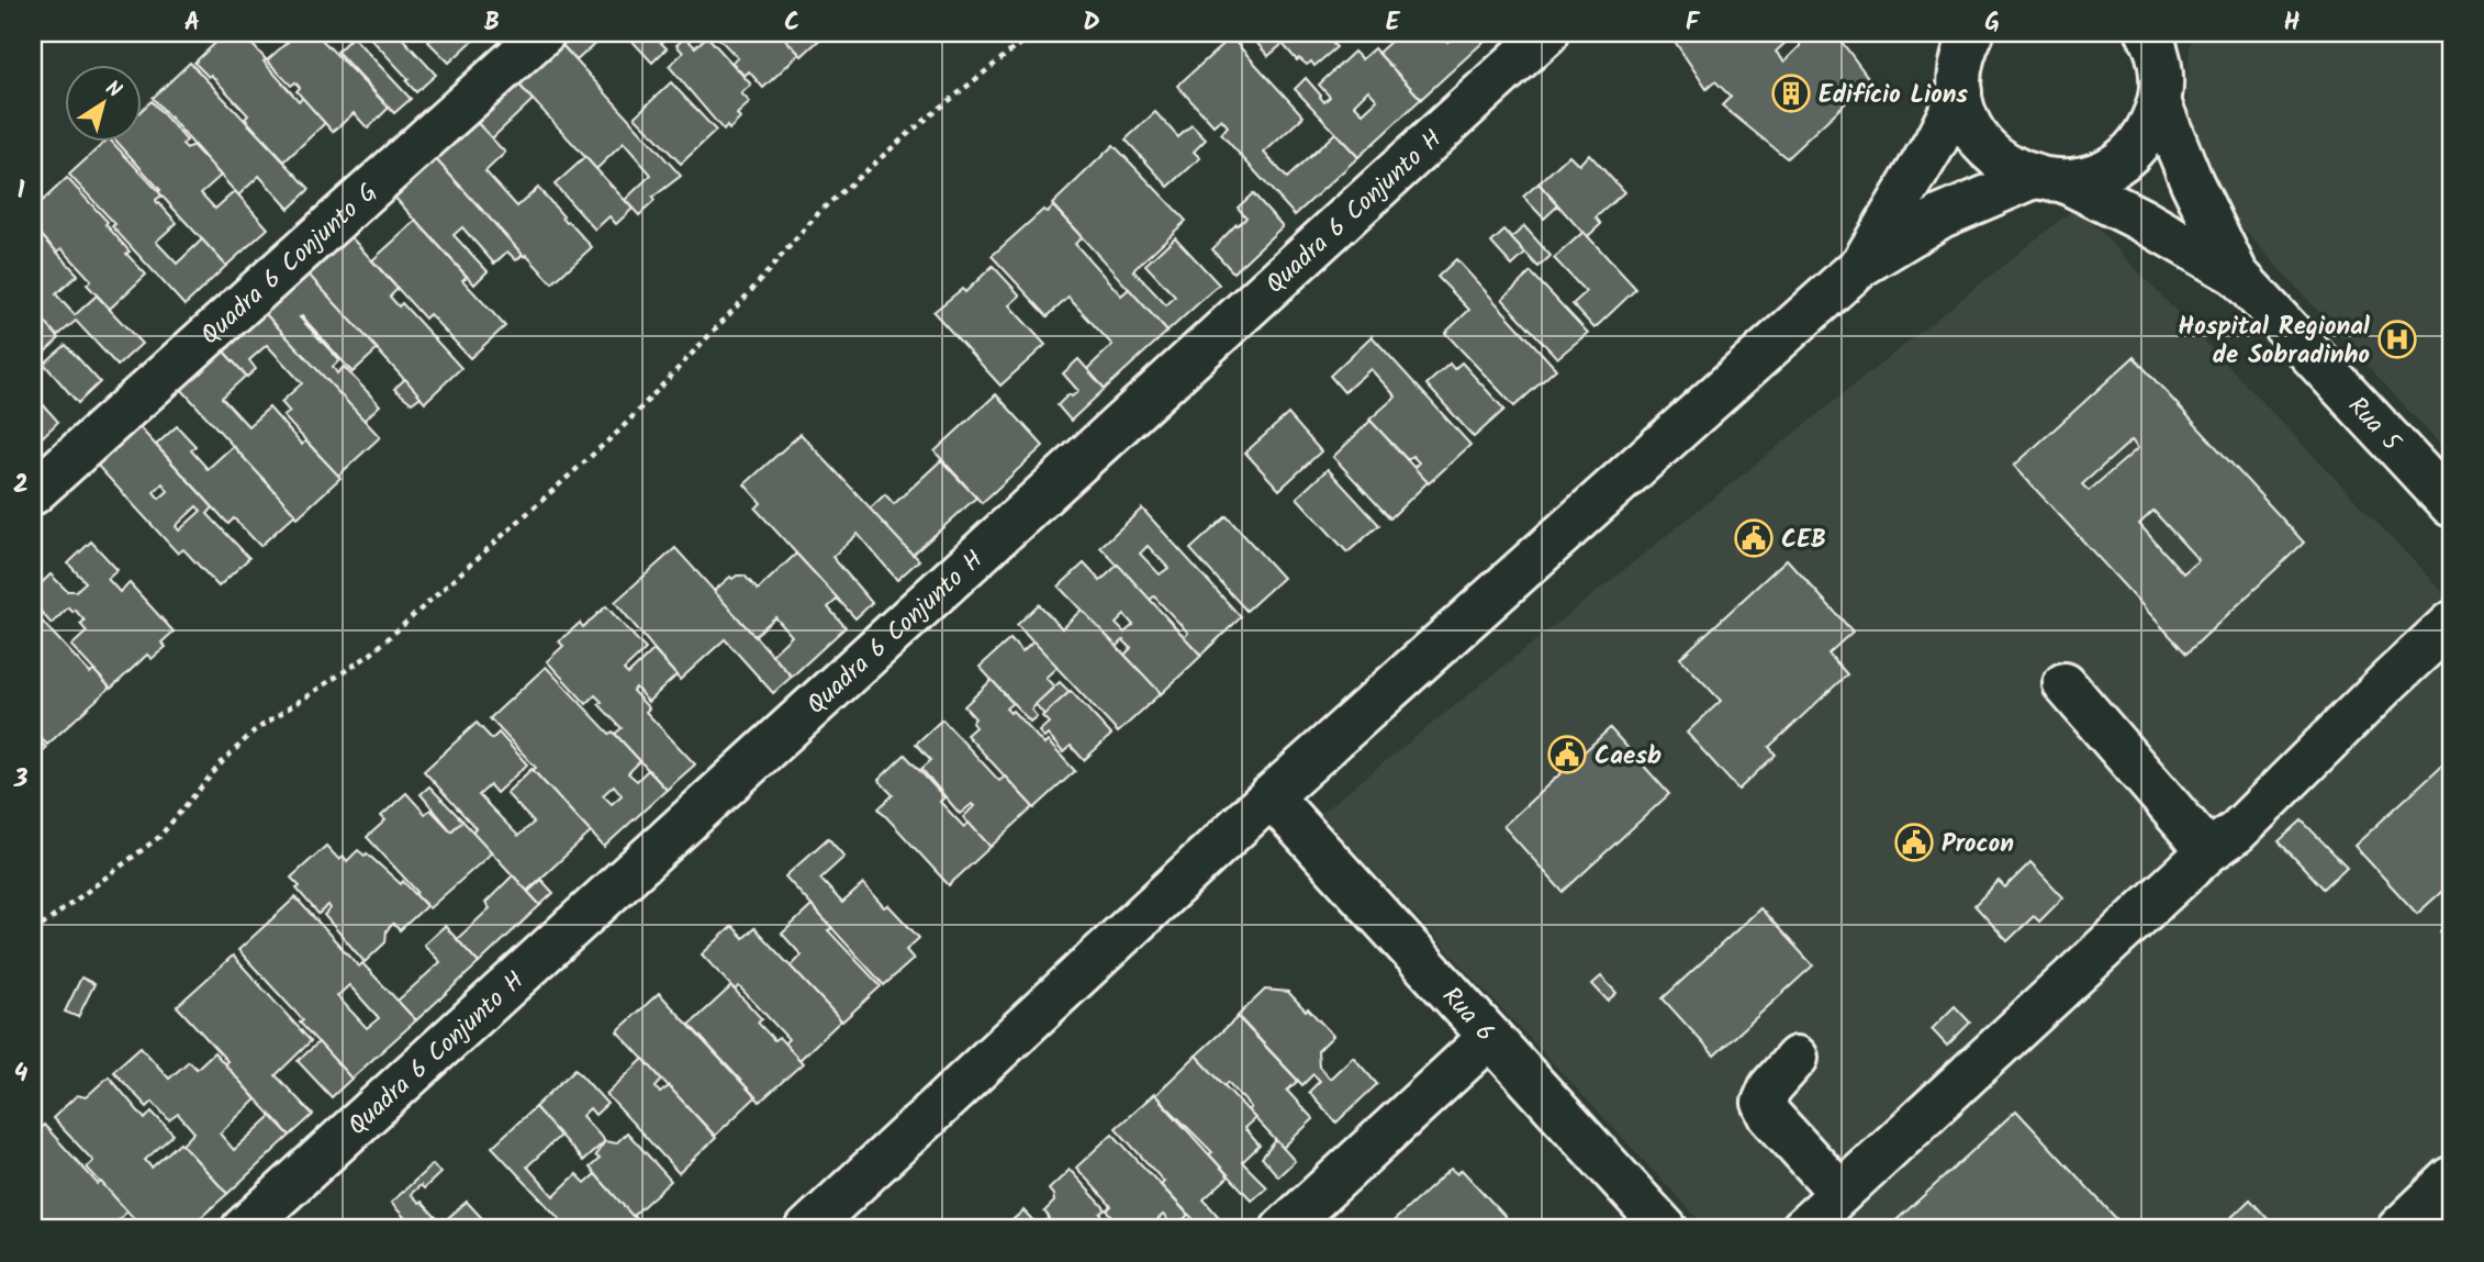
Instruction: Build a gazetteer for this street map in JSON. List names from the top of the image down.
{
  "streets": {
    "street": [
      "Quadra 6 Conjunto H",
      "Quadra 6 Conjunto G",
      "Rua 5",
      "Rua 6"
    ]
  },
  "places": {
    "building": ["Edifício Lions"],
    "hospital": ["Hospital Regional de Sobradinho"],
    "public building": ["CEB", "Caesb", "Procon"]
  },
  "north": "top right",
  "grid": {
    "columns": [
      "A",
      "B",
      "C",
      "D",
      "E",
      "F",
      "G",
      "H"
    ],
    "rows": [
      "1",
      "2",
      "3",
      "4"
    ]
  }
}
